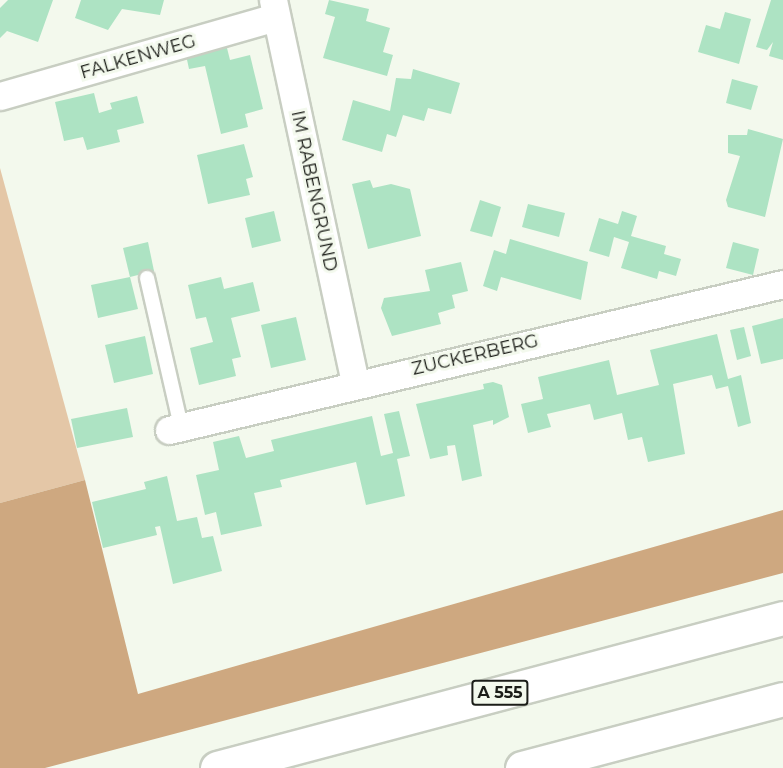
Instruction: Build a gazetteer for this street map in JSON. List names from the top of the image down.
{
  "streets": {
    "highway": ["A 555"],
    "street": ["FALKENWEG", "IM RABENGRUND", "ZUCKERBERG"]
  },
  "crossings": [
    ["FALKENWEG", "IM RABENGRUND"],
    ["IM RABENGRUND", "ZUCKERBERG"]
  ]
}
